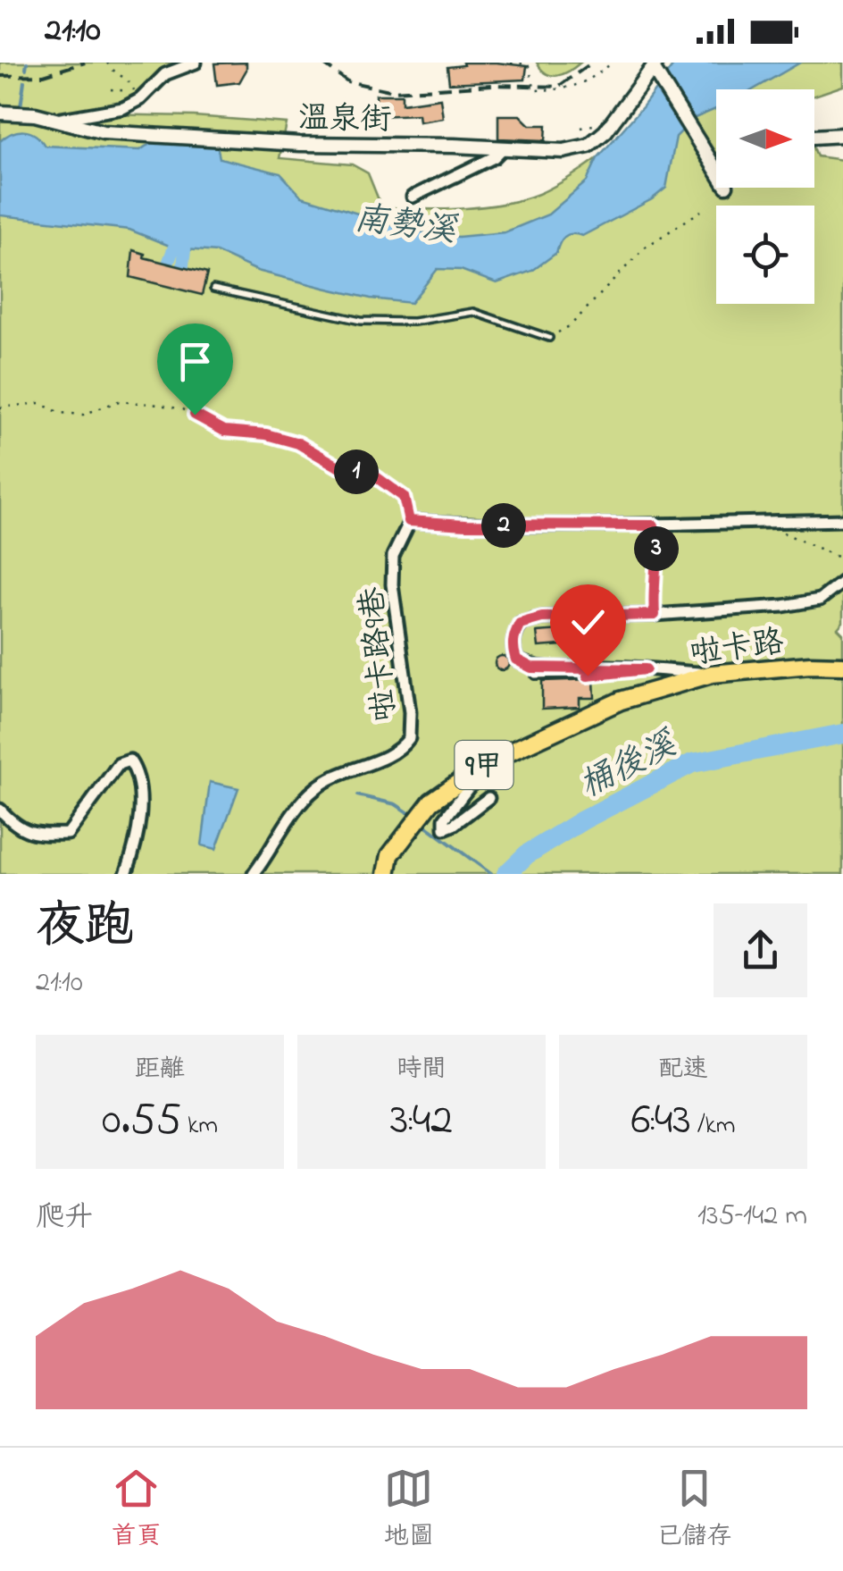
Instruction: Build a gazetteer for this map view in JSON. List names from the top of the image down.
{
  "streets": {
    "main road": ["啦卡路", "9甲"],
    "street": ["溫泉街", "啦卡路9巷"]
  },
  "water": ["南勢溪", "桶後溪"],
  "north": "right",
  "page": {
    "status": "21:10",
    "pins": ["1", "2", "3"],
    "heading": ["夜跑", "21:10"],
    "stats": [
      ["距離", "0.55 km"],
      ["時間", "3:42"],
      ["配速", "6:43 /km"]
    ],
    "chart": ["爬升", "135–142 m"],
    "tabs": ["首頁", "地圖", "已儲存"]
  }
}
